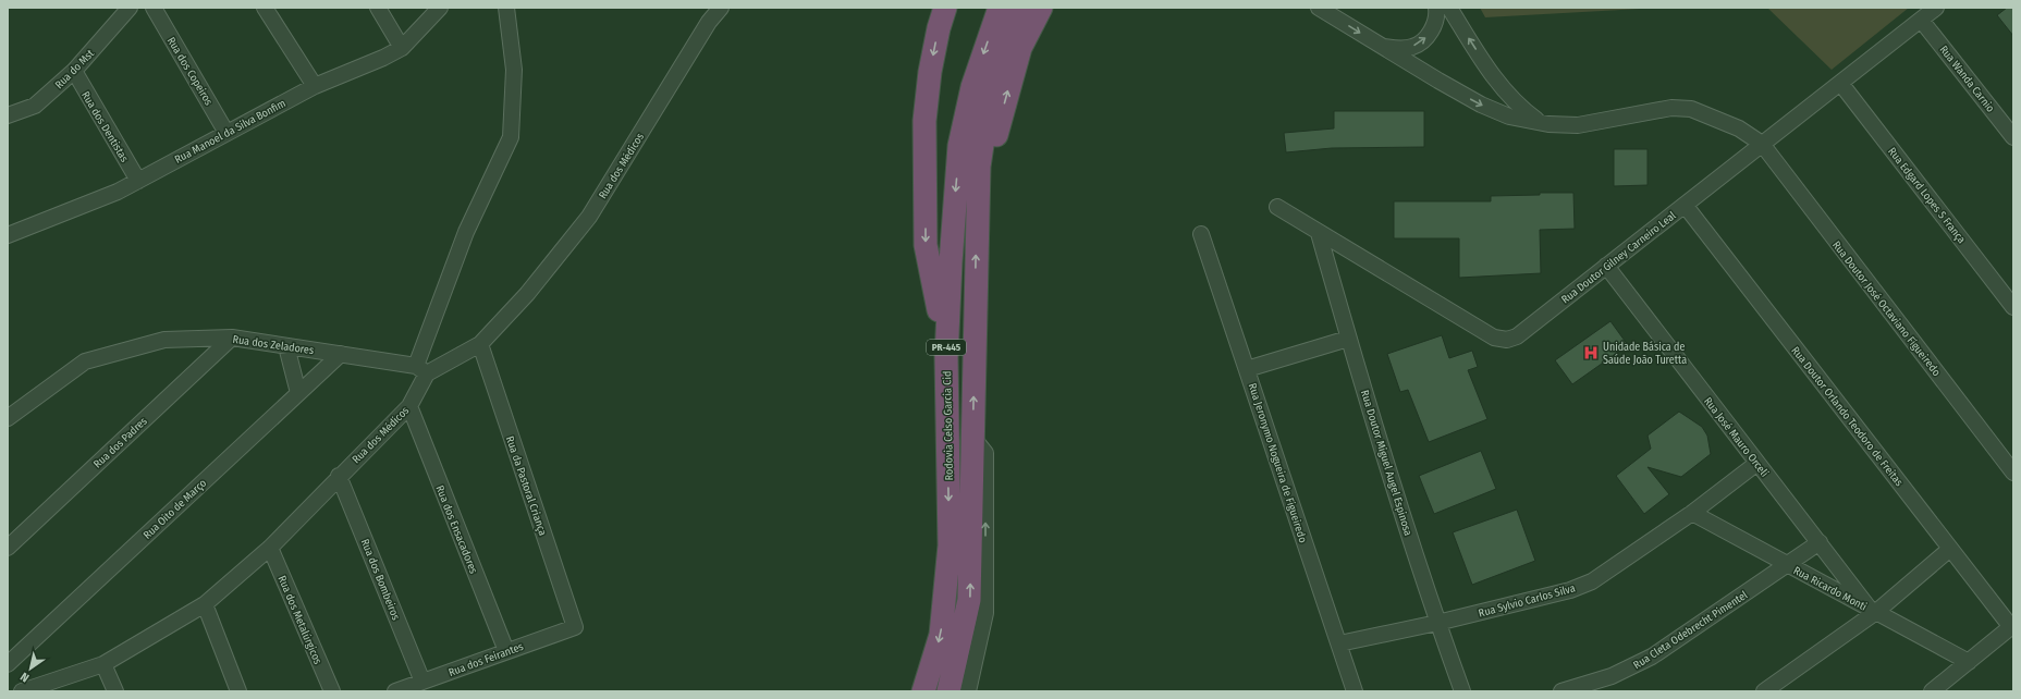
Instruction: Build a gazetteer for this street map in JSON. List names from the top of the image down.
{
  "streets": {
    "highway": ["PR-445", "Rodovia Celso Garcia Cid"],
    "street": [
      "Rua do Mst",
      "Rua dos Copeiros",
      "Rua Wanda Carnio",
      "Rua dos Dentistas",
      "Rua Manoel da Silva Bonfim",
      "Rua dos Médicos",
      "Rua Edgard Lopes S França",
      "Rua Doutor Gilney Carneiro Leal",
      "Rua Doutor José Octaviano Figueiredo",
      "Rua dos Zeladores",
      "Rua Doutor Orlando Teodoro de Freitas",
      "Rua José Mauro Orceli",
      "Rua dos Padres",
      "Rua Jeronymo Nogueira de Figueiredo",
      "Rua Doutor Miguel Augel Espinosa",
      "Rua da Pastoral Criança",
      "Rua Oito de Março",
      "Rua dos Ensacadores",
      "Rua dos Bombeiros",
      "Rua Ricardo Monti",
      "Rua Sylvio Carlos Silva",
      "Rua dos Metalúrgicos",
      "Rua Cleta Odebrecht Pimentel",
      "Rua dos Feirantes"
    ]
  },
  "crossings": [
    ["Rua do Mst", "Rua dos Dentistas"],
    ["Rua dos Copeiros", "Rua Manoel da Silva Bonfim"],
    ["Rua Wanda Carnio", "Rua Doutor Gilney Carneiro Leal"],
    ["Rua dos Dentistas", "Rua Manoel da Silva Bonfim"],
    ["Rua dos Médicos", "Rua dos Zeladores"],
    ["Rua dos Médicos", "Rua da Pastoral Criança"],
    ["Rua dos Médicos", "Rua dos Ensacadores"],
    ["Rua dos Médicos", "Rua dos Bombeiros"],
    ["Rua dos Médicos", "Rua dos Metalúrgicos"],
    ["Rua Edgard Lopes S França", "Rua Doutor Gilney Carneiro Leal"],
    ["Rua Doutor Gilney Carneiro Leal", "Rua Doutor José Octaviano Figueiredo"],
    ["Rua Doutor Gilney Carneiro Leal", "Rua Doutor Orlando Teodoro de Freitas"],
    ["Rua Doutor Gilney Carneiro Leal", "Rua José Mauro Orceli"],
    ["Rua Doutor Gilney Carneiro Leal", "Rua Doutor Miguel Augel Espinosa"],
    ["Rua dos Zeladores", "Rua dos Padres"],
    ["Rua dos Zeladores", "Rua Oito de Março"],
    ["Rua José Mauro Orceli", "Rua Ricardo Monti"],
    ["Rua José Mauro Orceli", "Rua Sylvio Carlos Silva"],
    ["Rua José Mauro Orceli", "Rua Cleta Odebrecht Pimentel"],
    ["Rua Jeronymo Nogueira de Figueiredo", "Rua Sylvio Carlos Silva"],
    ["Rua Doutor Miguel Augel Espinosa", "Rua Sylvio Carlos Silva"],
    ["Rua da Pastoral Criança", "Rua dos Feirantes"],
    ["Rua dos Ensacadores", "Rua dos Feirantes"],
    ["Rua dos Bombeiros", "Rua dos Feirantes"],
    ["Rua Ricardo Monti", "Rua Sylvio Carlos Silva"],
    ["Rua Ricardo Monti", "Rua Cleta Odebrecht Pimentel"]
  ],
  "places": {
    "hospital": ["Unidade Básica de Saúde João Turetta"]
  },
  "north": "bottom left"
}
